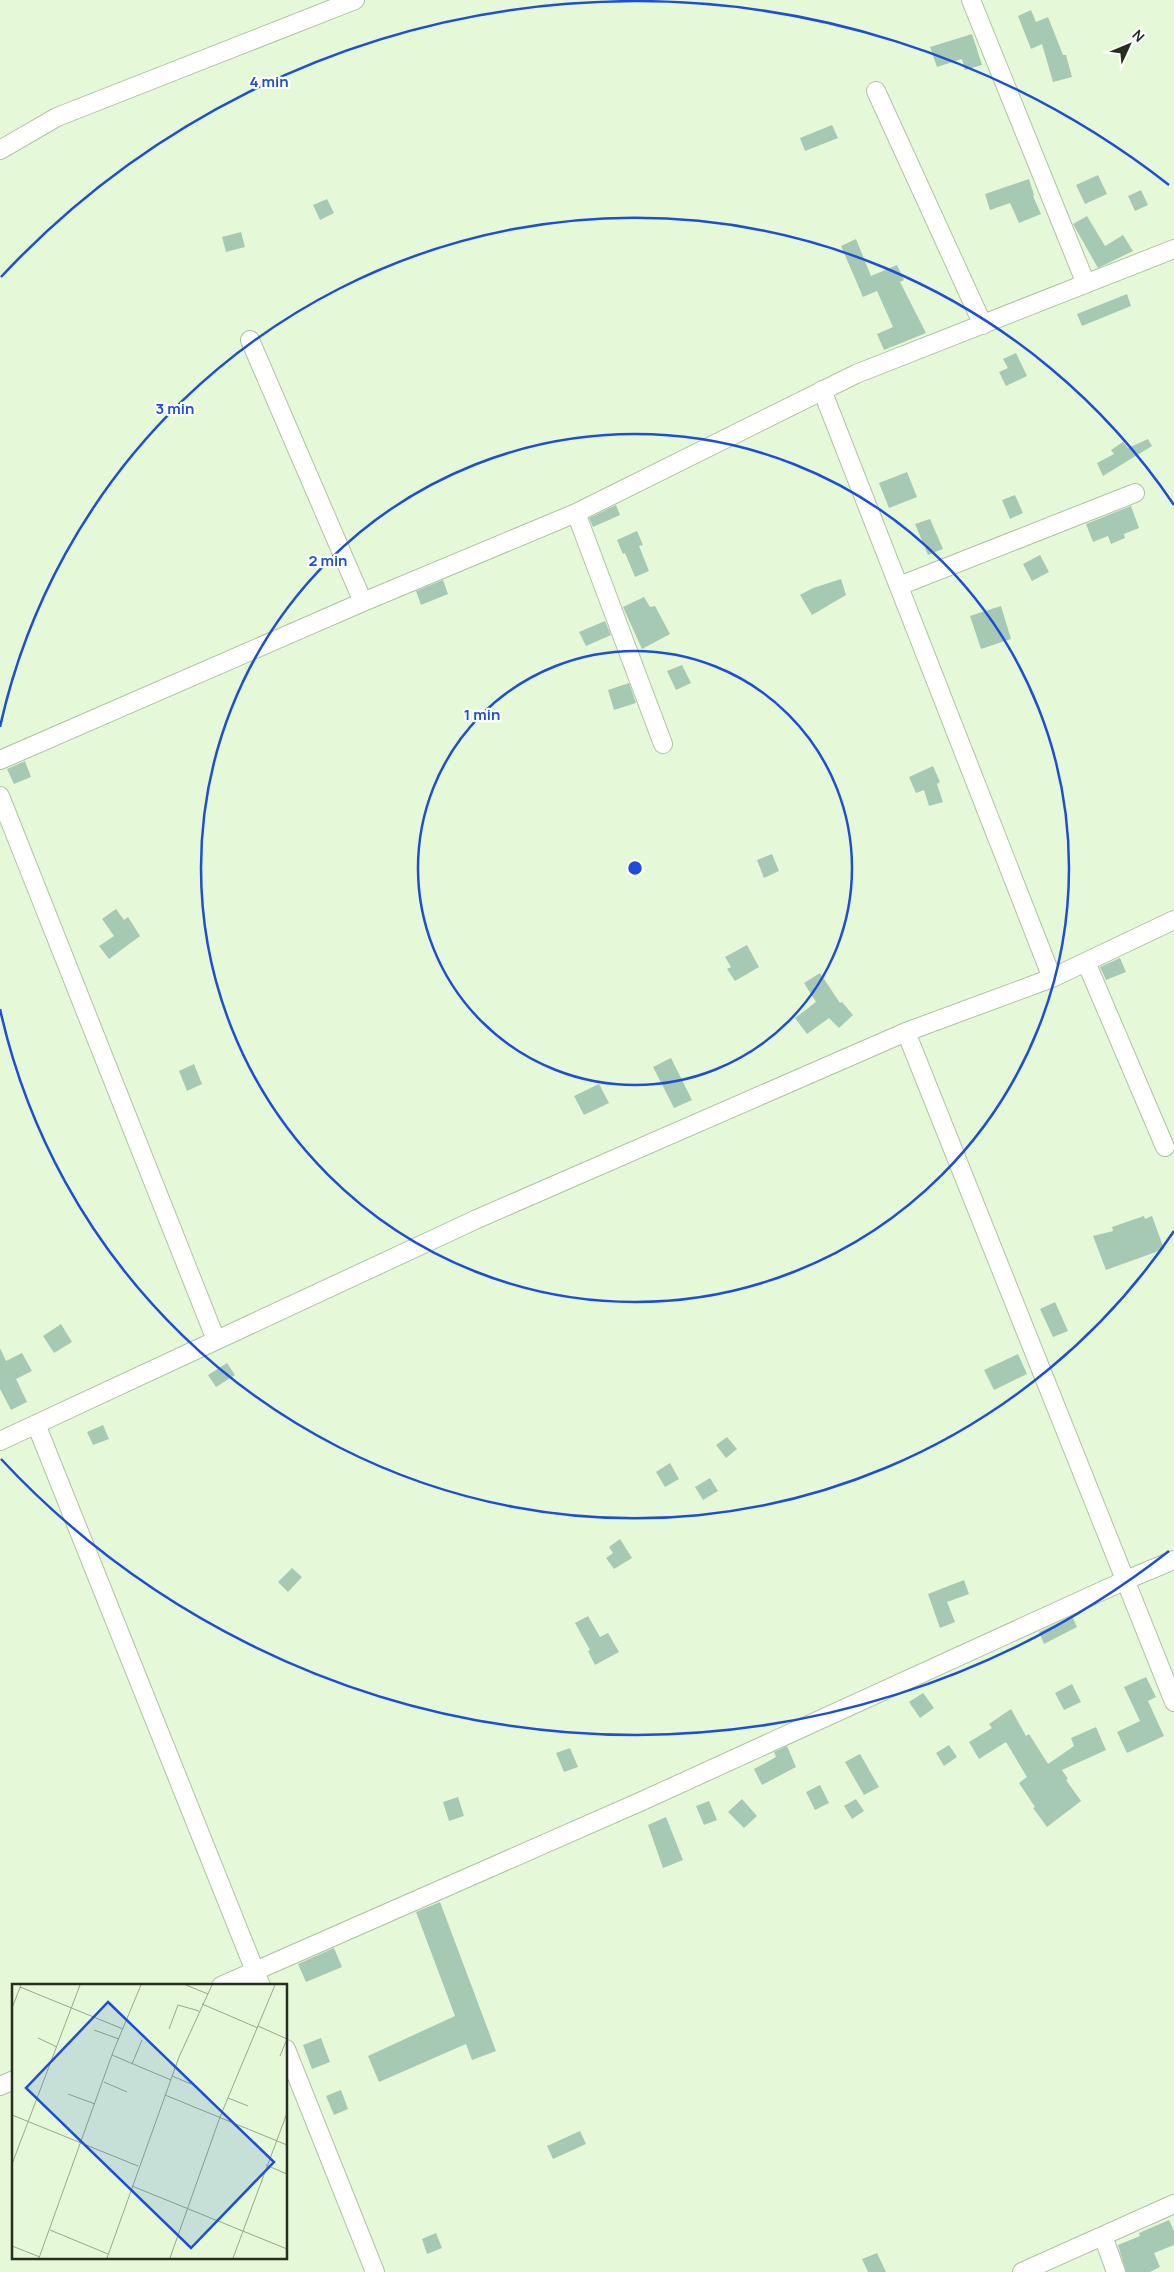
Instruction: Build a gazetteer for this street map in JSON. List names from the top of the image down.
{
  "north": "top right",
  "rings": [
    "4 min",
    "3 min",
    "2 min",
    "1 min"
  ]
}
